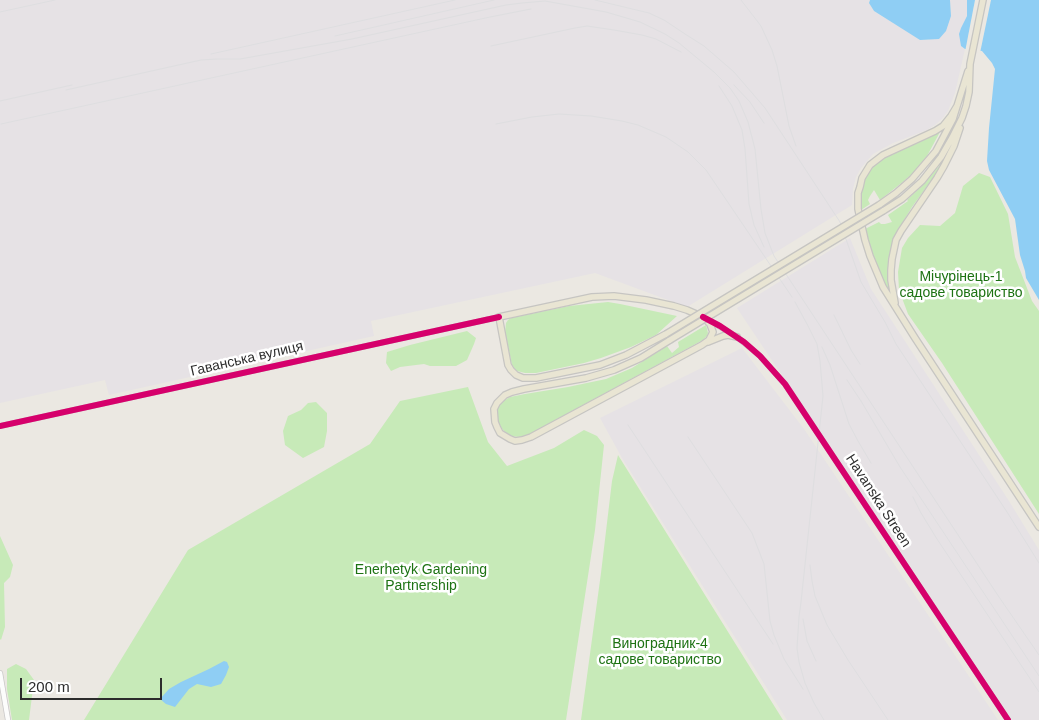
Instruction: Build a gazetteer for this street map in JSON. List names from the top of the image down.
{
  "streets": {
    "main road": ["Гаванська вулиця"],
    "street": ["Havanska Streen"]
  },
  "crossings": [
    ["Гаванська вулиця", "Havanska Streen"]
  ],
  "parks": ["Мічурінець-1 садове товариство", "Enerhetyk Gardening Partnership", "Виноградник-4 садове товариство"],
  "scale_bar": "200 m"
}
